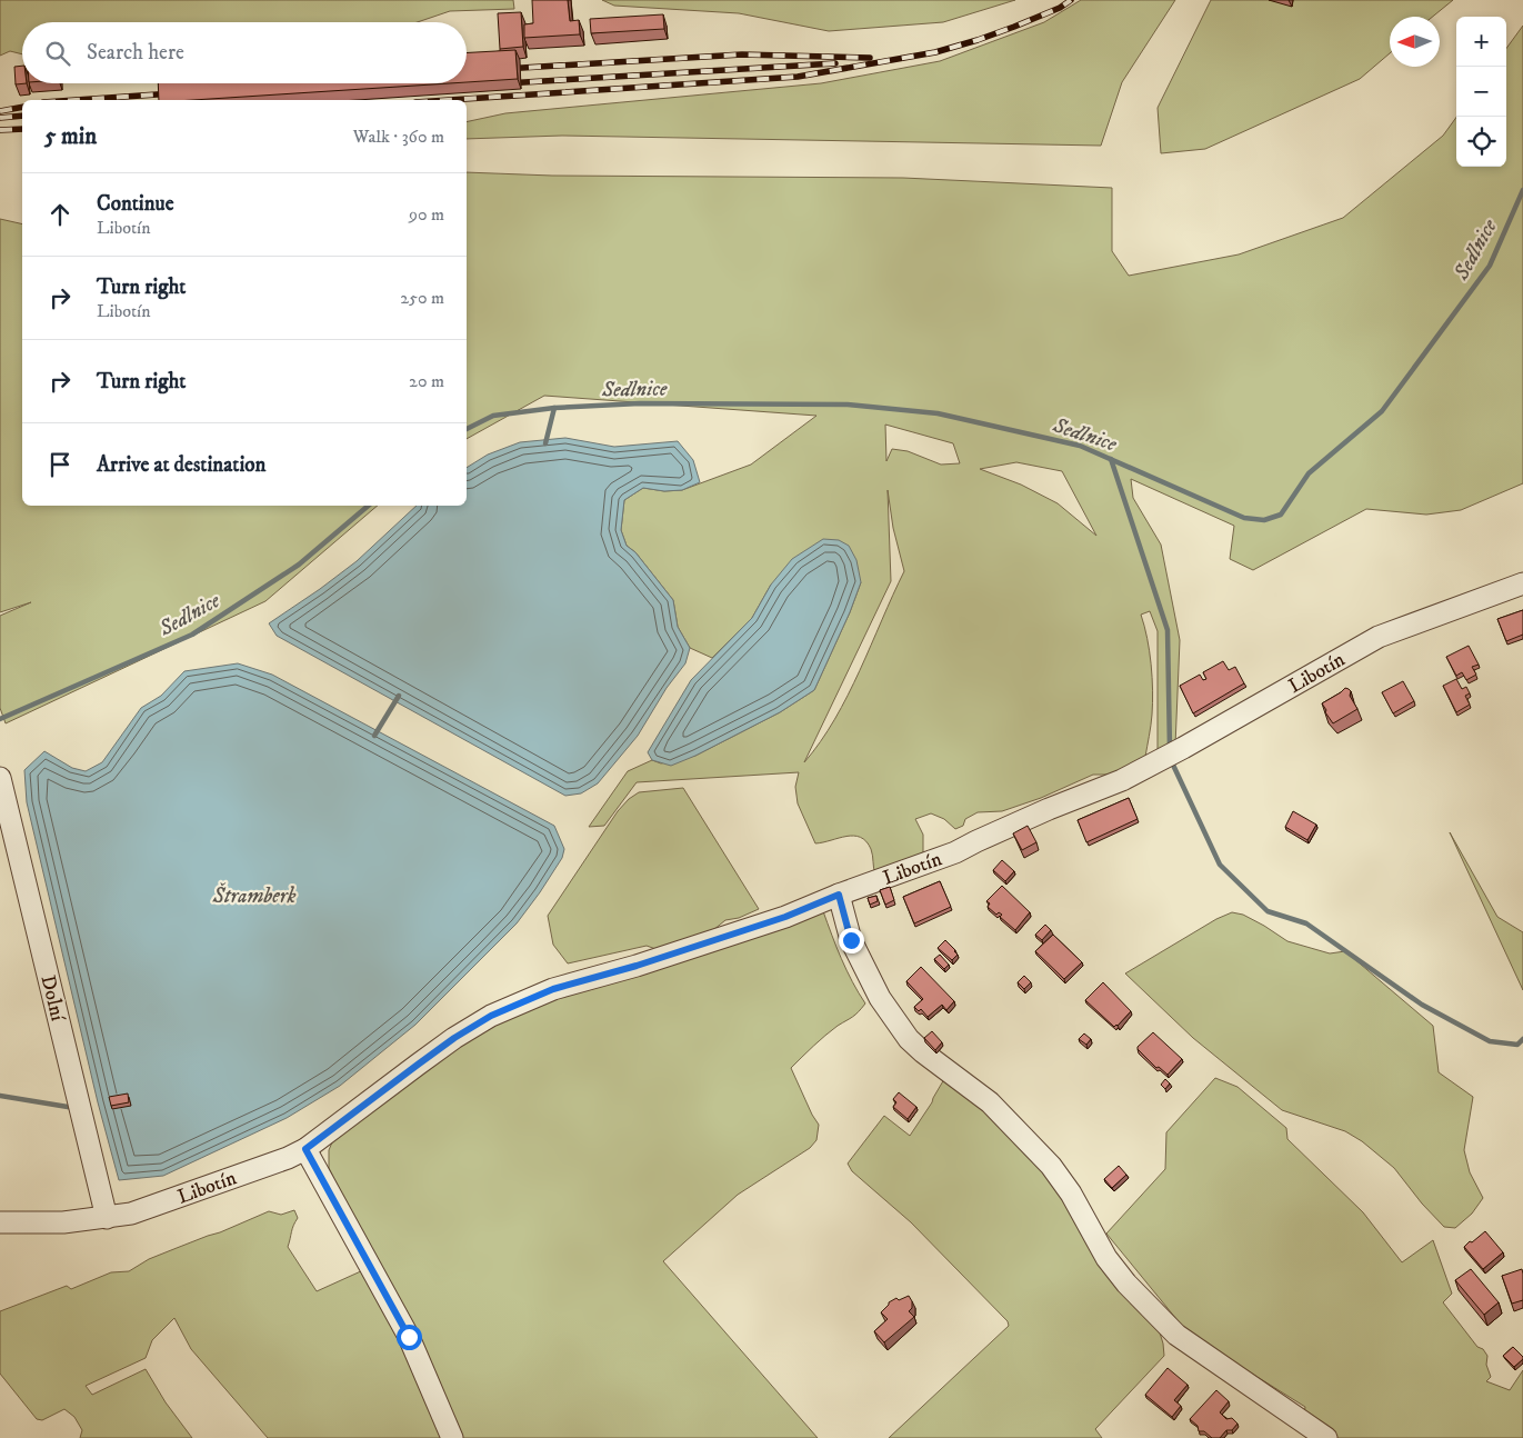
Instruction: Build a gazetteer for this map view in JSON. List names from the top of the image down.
{
  "streets": {
    "street": ["Libotín", "Dolní"]
  },
  "crossings": [
    ["Libotín", "Dolní"]
  ],
  "water": ["Sedlnice", "Štramberk"],
  "north": "left",
  "page": {
    "map_buttons": ["+", "−"],
    "search": "Search here",
    "heading": ["5 min", "Walk · 360 m"],
    "list": [
      ["Continue", "Libotín", "90 m"],
      ["Turn right", "Libotín", "250 m"],
      ["Turn right", "20 m"],
      "Arrive at destination"
    ]
  }
}
